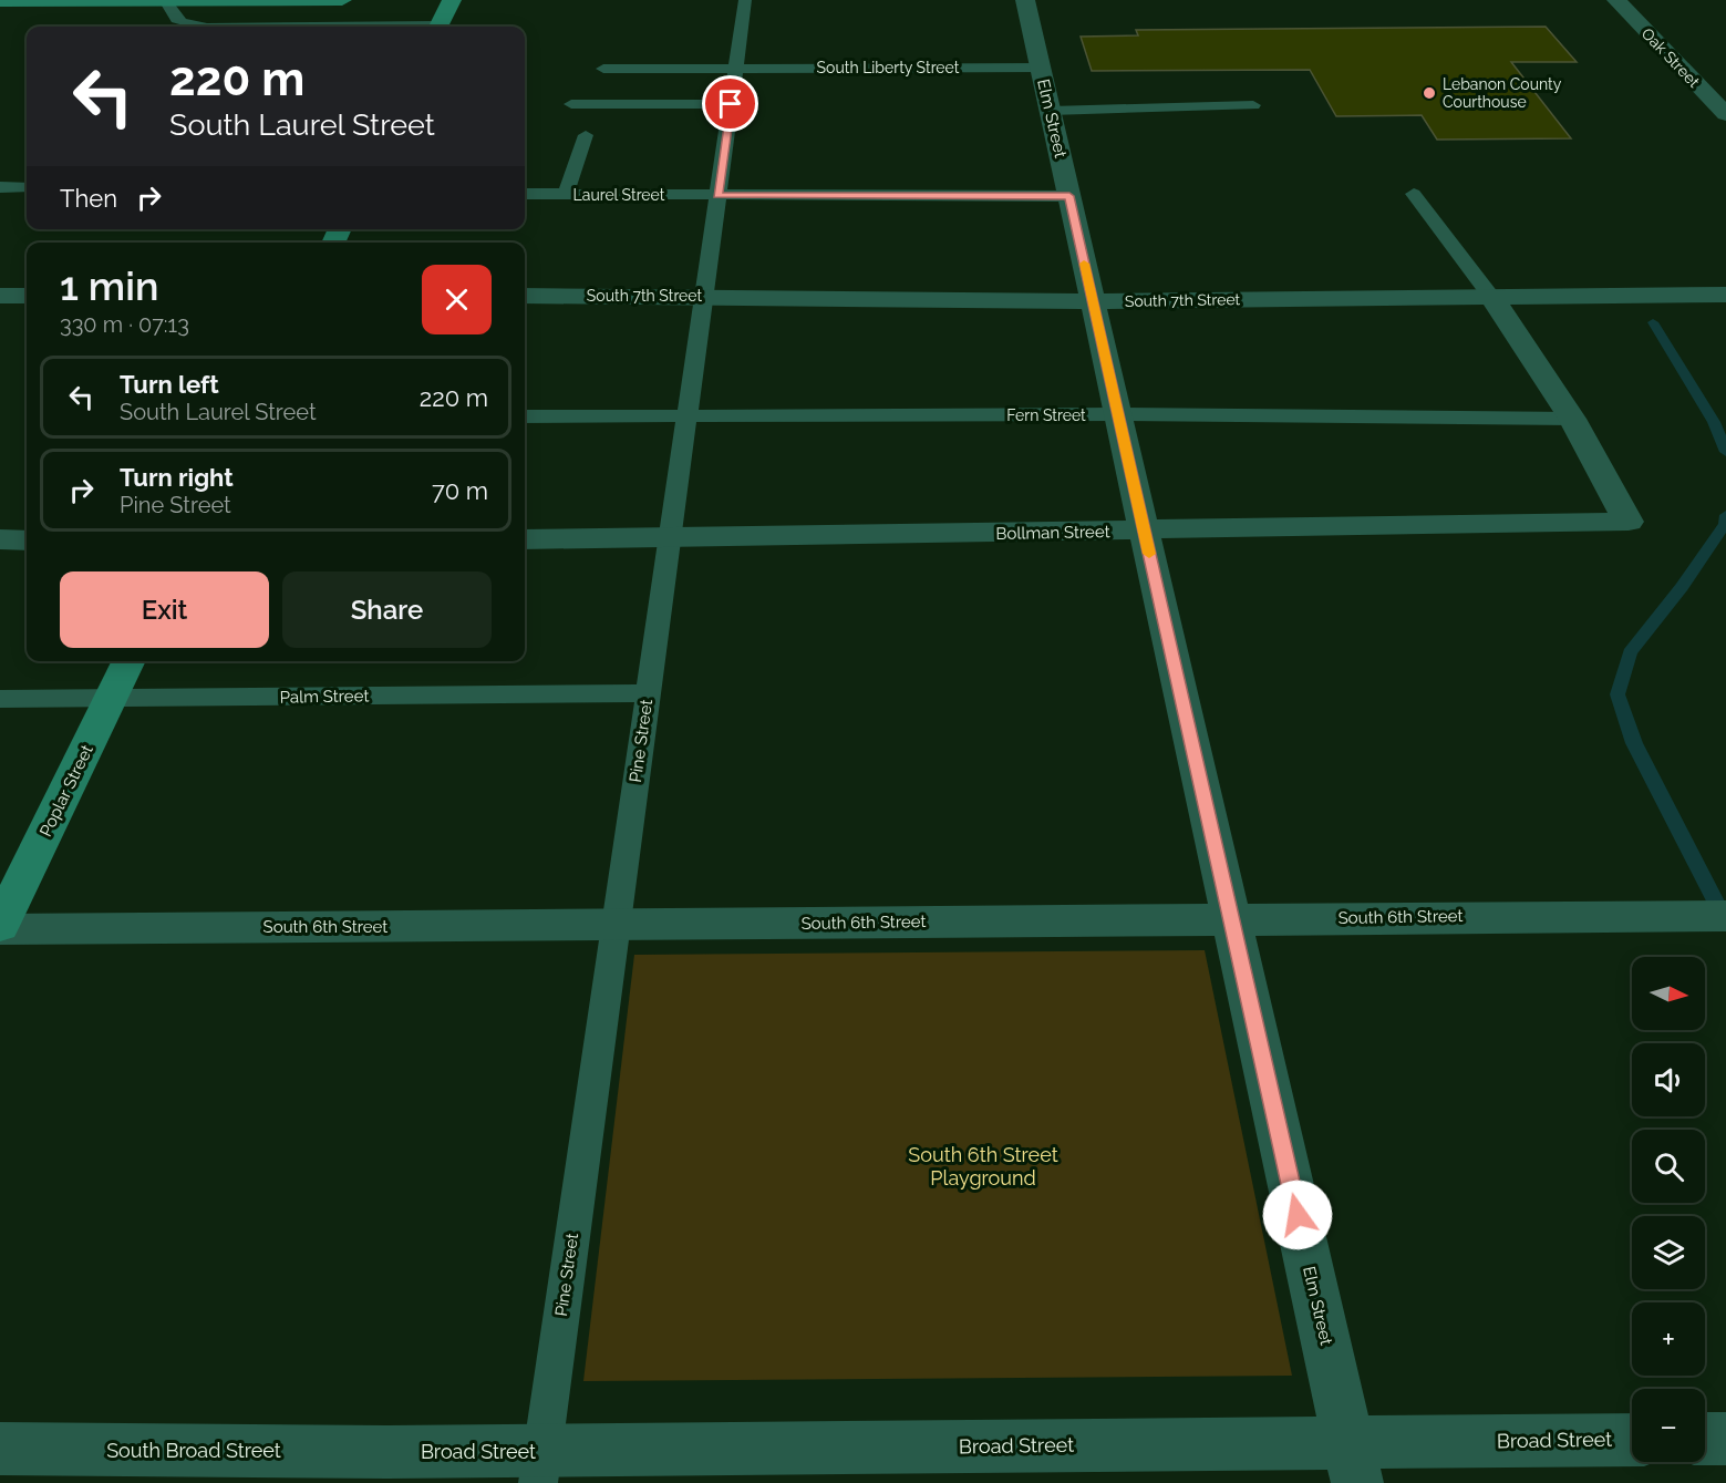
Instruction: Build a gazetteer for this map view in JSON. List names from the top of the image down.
{
  "streets": {
    "street": [
      "Oak Street",
      "Elm Street",
      "South 7th Street",
      "Bollman Street",
      "Poplar Street",
      "South 6th Street",
      "Broad Street",
      "South Broad Street"
    ],
    "lane": [
      "South Liberty Street",
      "Laurel Street",
      "Fern Street",
      "Palm Street",
      "Pine Street"
    ]
  },
  "crossings": [
    ["South Liberty Street", "Elm Street"],
    ["South Liberty Street", "Pine Street"],
    ["Elm Street", "Laurel Street"],
    ["Elm Street", "South 7th Street"],
    ["Elm Street", "Fern Street"],
    ["Elm Street", "Bollman Street"],
    ["Elm Street", "South 6th Street"],
    ["Elm Street", "Broad Street"],
    ["Laurel Street", "Pine Street"],
    ["South 7th Street", "Pine Street"],
    ["Fern Street", "Bollman Street"],
    ["Fern Street", "Pine Street"],
    ["Bollman Street", "Pine Street"],
    ["Palm Street", "Pine Street"],
    ["Palm Street", "Poplar Street"],
    ["Pine Street", "South 6th Street"],
    ["Pine Street", "Broad Street"],
    ["Poplar Street", "South 6th Street"],
    ["Broad Street", "South Broad Street"]
  ],
  "parks": ["South 6th Street Playground"],
  "places": ["Lebanon County Courthouse"],
  "north": "right",
  "page": {
    "turn": ["220 m", "South Laurel Street"],
    "then": "Then",
    "heading": ["1 min", "330 m · 07:13"],
    "list": [
      {
        "name": "Turn left",
        "note": "South Laurel Street",
        "value": "220 m"
      },
      {
        "name": "Turn right",
        "note": "Pine Street",
        "value": "70 m"
      }
    ],
    "buttons": ["Exit", "Share"],
    "map_buttons": ["+", "−"]
  }
}
